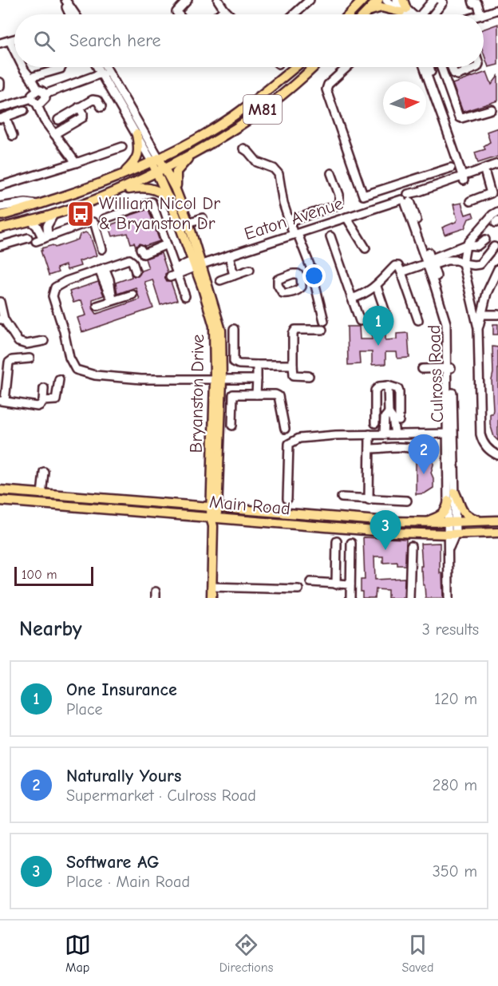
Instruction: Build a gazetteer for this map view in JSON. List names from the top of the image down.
{
  "streets": {
    "main road": ["M81", "Bryanston Drive", "Main Road"],
    "street": ["Eaton Avenue", "Culross Road"]
  },
  "crossings": [
    ["M81", "Bryanston Drive"],
    ["Eaton Avenue", "Culross Road"],
    ["Eaton Avenue", "Bryanston Drive"],
    ["Culross Road", "Main Road"],
    ["Bryanston Drive", "Main Road"]
  ],
  "places": {
    "bus stop": ["William Nicol Dr & Bryanston Dr"]
  },
  "scale_bar": "100 m",
  "north": "right",
  "page": {
    "search": "Search here",
    "pins": ["1", "2", "3"],
    "scale": "100 m",
    "heading": ["Nearby", "3 results"],
    "list": [
      {
        "mark": "1",
        "name": "One Insurance",
        "note": "Place",
        "value": "120 m"
      },
      {
        "mark": "2",
        "name": "Naturally Yours",
        "note": "Supermarket · Culross Road",
        "value": "280 m"
      },
      {
        "mark": "3",
        "name": "Software AG",
        "note": "Place · Main Road",
        "value": "350 m"
      }
    ],
    "nav": ["Map", "Directions", "Saved"]
  }
}
